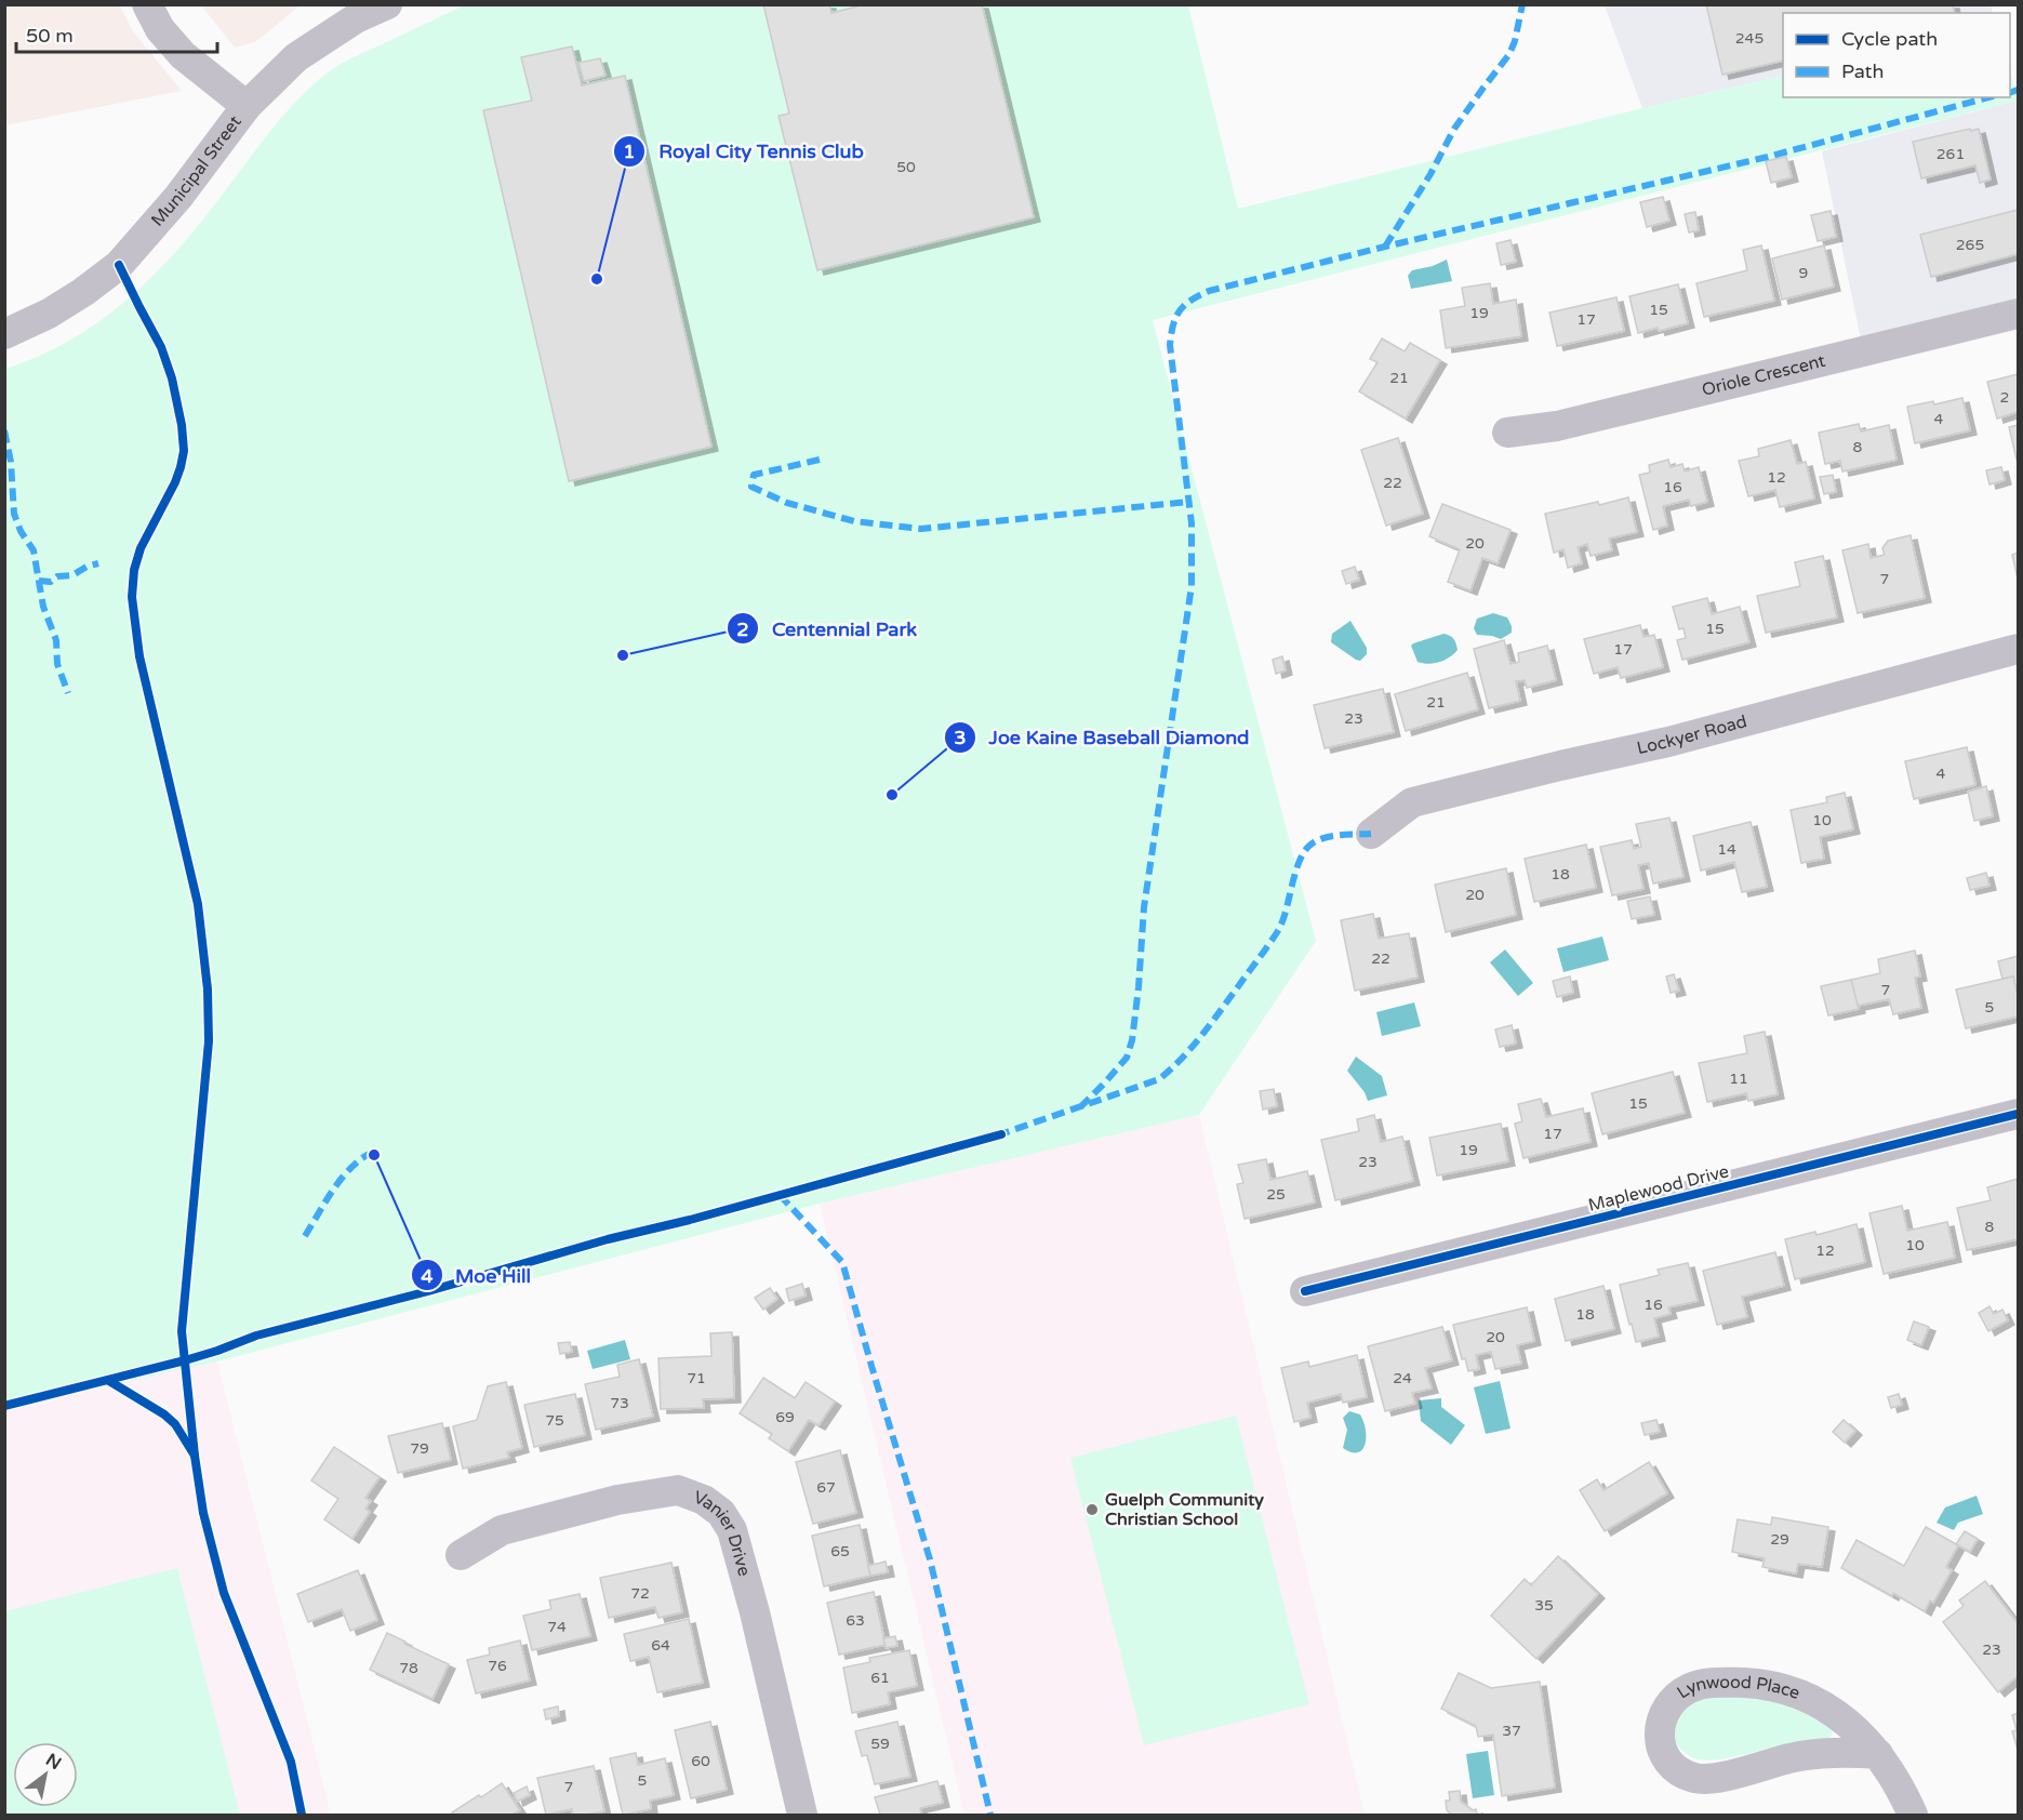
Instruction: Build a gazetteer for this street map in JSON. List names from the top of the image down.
{
  "streets": {
    "street": [
      "Municipal Street",
      "Oriole Crescent",
      "Lockyer Road",
      "Maplewood Drive",
      "Vanier Drive",
      "Lynwood Place"
    ]
  },
  "places": [
    "Royal City Tennis Club",
    "Centennial Park",
    "Joe Kaine Baseball Diamond",
    "Moe Hill",
    "Guelph Community Christian School"
  ],
  "house_numbers": [
    "245",
    "261",
    "50",
    "265",
    "9",
    "15",
    "19",
    "17",
    "21",
    "2",
    "4",
    "8",
    "12",
    "22",
    "16",
    "20",
    "7",
    "15",
    "17",
    "21",
    "23",
    "4",
    "10",
    "14",
    "18",
    "20",
    "22",
    "7",
    "5",
    "11",
    "15",
    "17",
    "19",
    "23",
    "25",
    "8",
    "10",
    "12",
    "16",
    "18",
    "20",
    "71",
    "24",
    "73",
    "69",
    "75",
    "79",
    "67",
    "29",
    "65",
    "72",
    "35",
    "63",
    "74",
    "64",
    "23",
    "76",
    "78",
    "61",
    "37",
    "59",
    "60",
    "5",
    "7"
  ],
  "legend": ["Cycle path", "Path"],
  "scale_bar": "50 m",
  "north": "top right"
}
